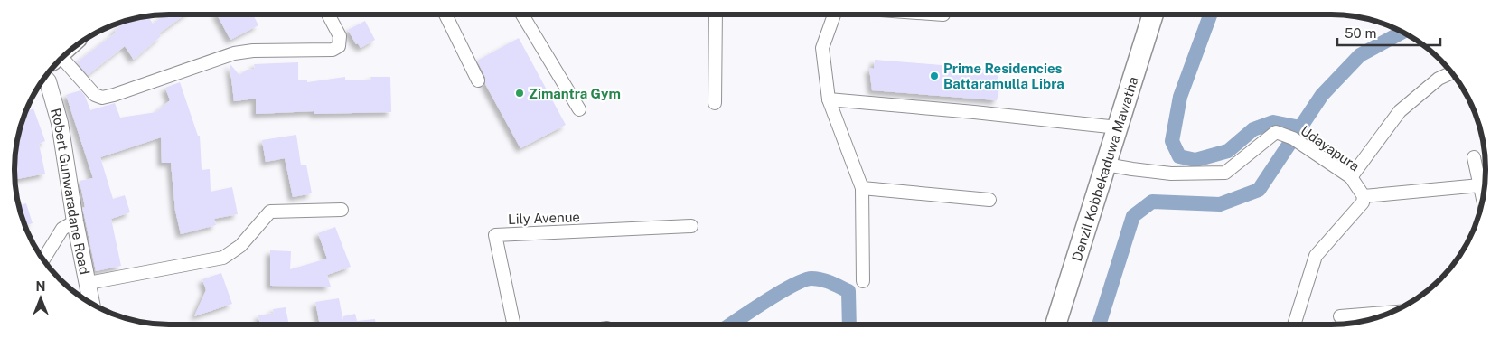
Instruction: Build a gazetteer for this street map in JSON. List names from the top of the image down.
{
  "streets": {
    "main road": ["Denzil Kobbekaduwa Mawatha"],
    "street": ["Udayapura", "Robert Gunwaradane Road", "Lily Avenue"]
  },
  "crossings": [
    ["Udayapura", "Denzil Kobbekaduwa Mawatha"]
  ],
  "places": ["Prime Residencies Battaramulla Libra", "Zimantra Gym"],
  "scale_bar": "50 m",
  "north": "top"
}
